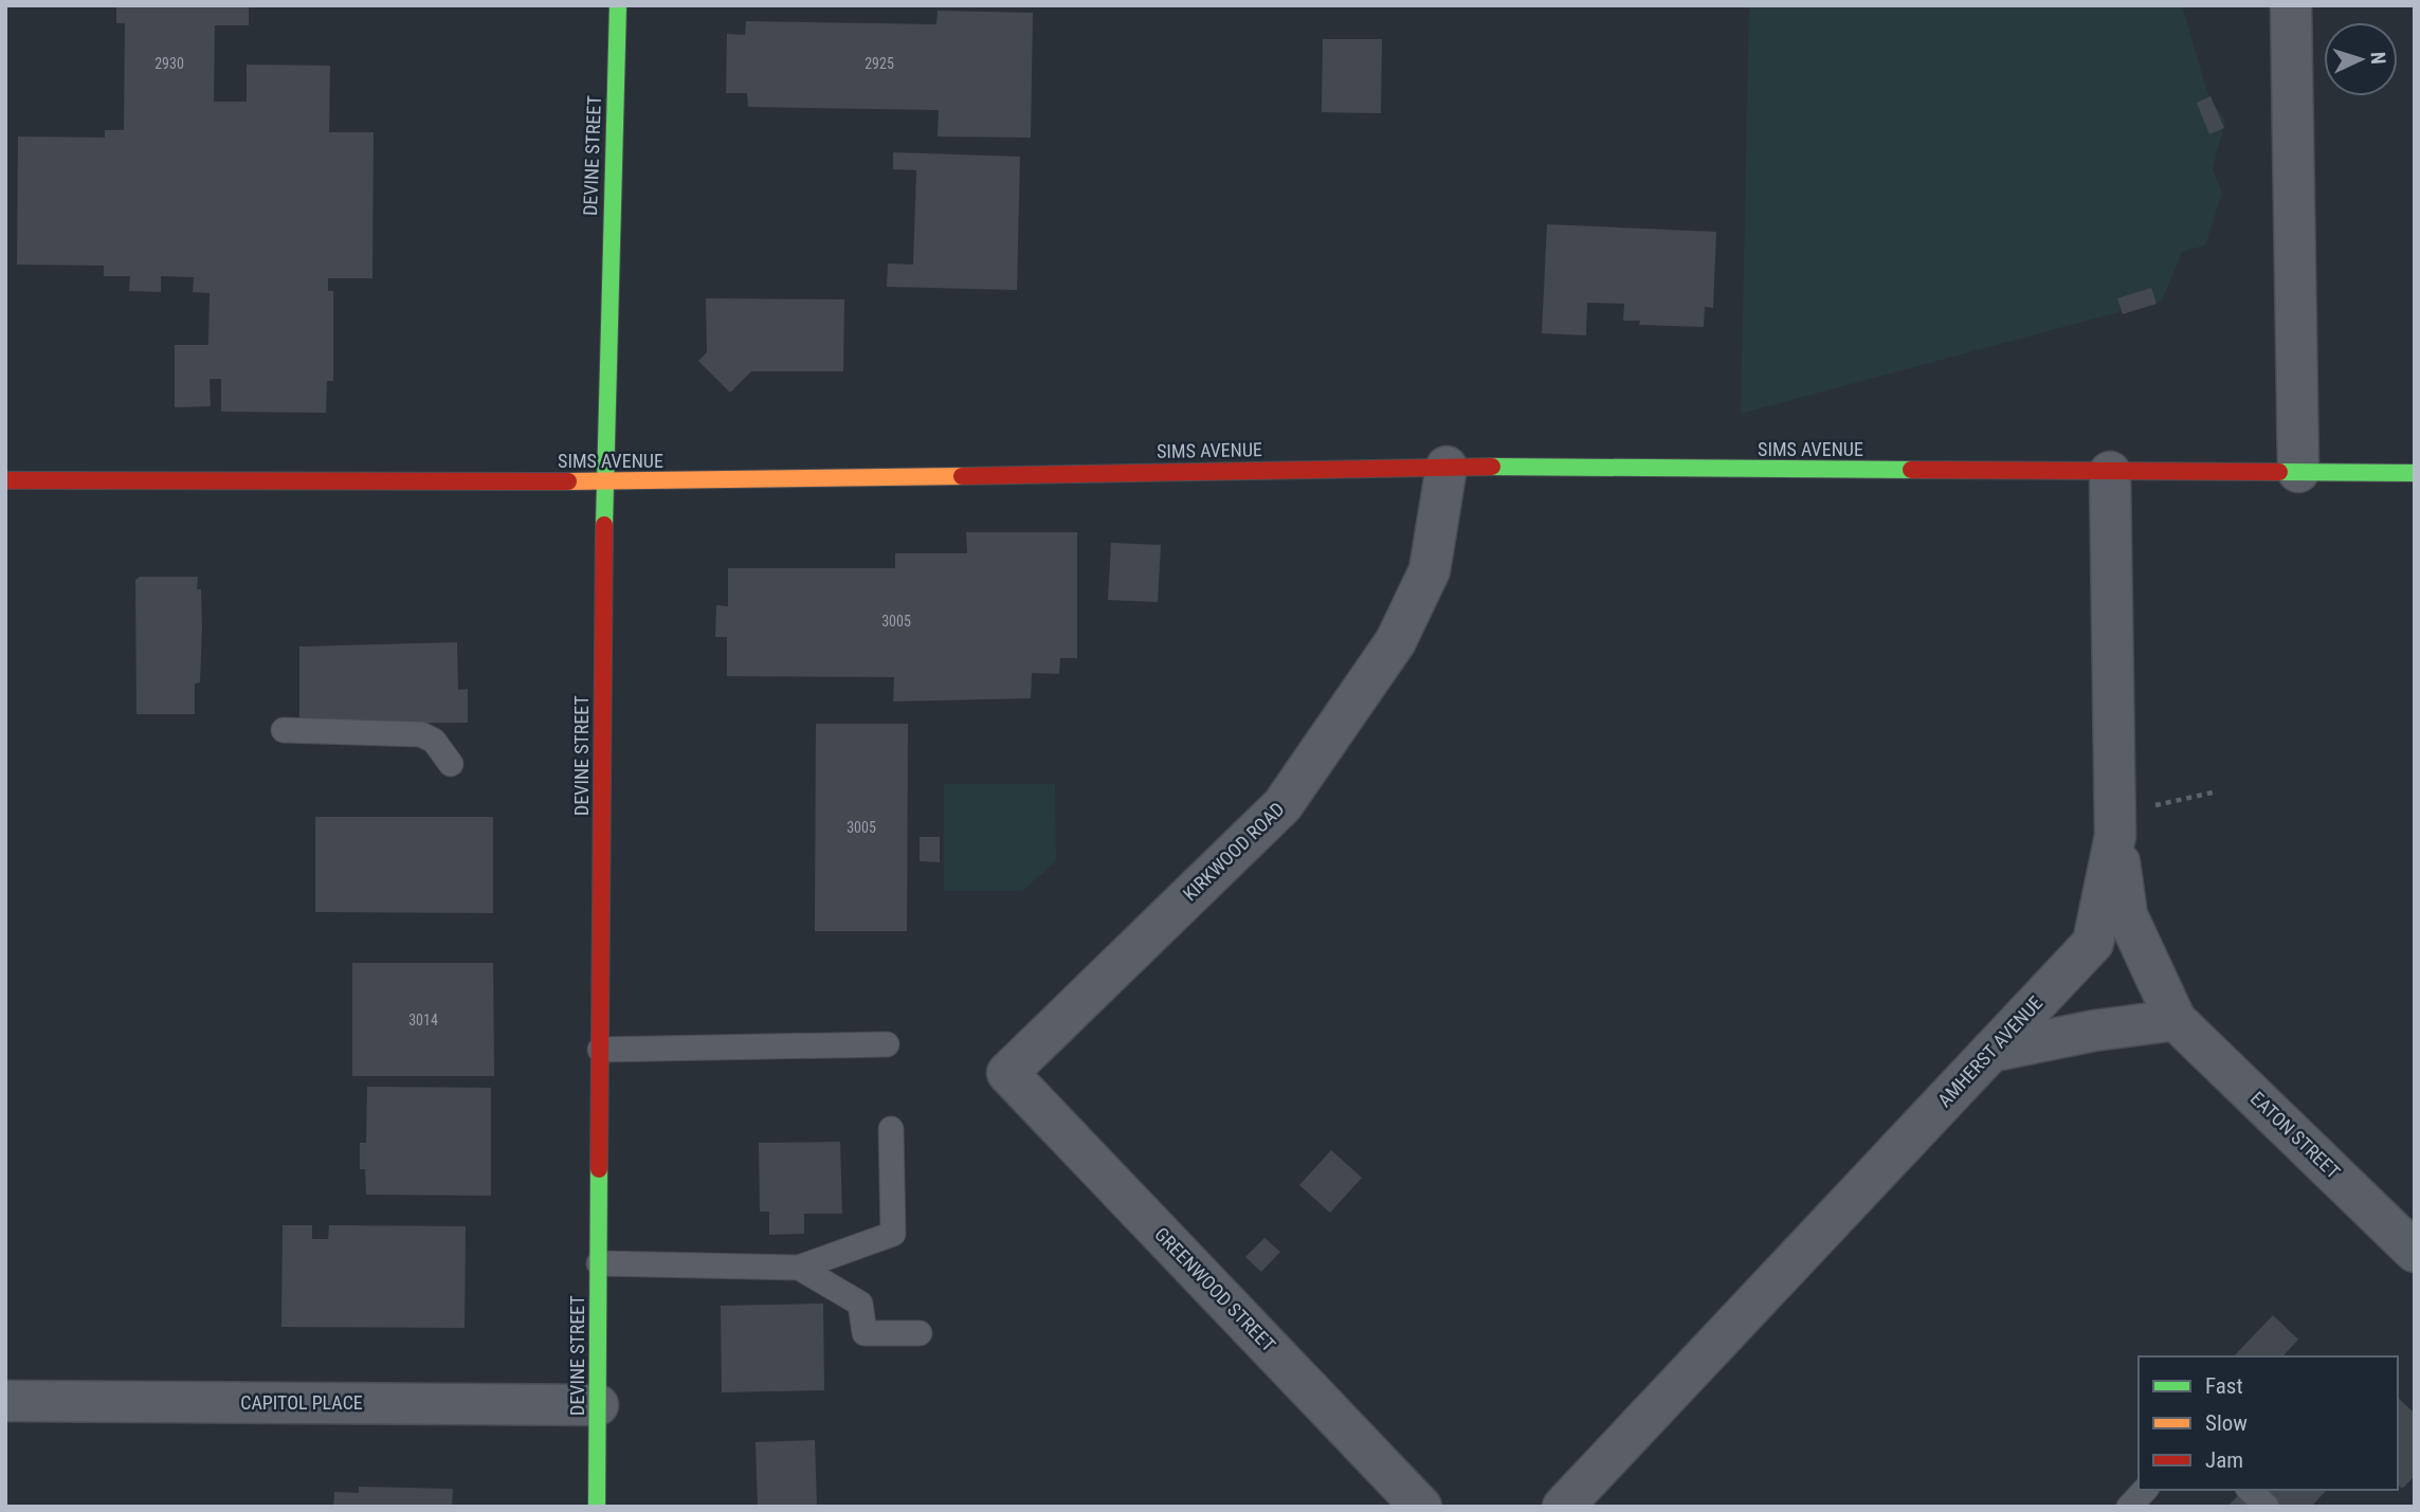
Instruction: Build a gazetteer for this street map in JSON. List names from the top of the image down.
{
  "streets": {
    "street": [
      "DEVINE STREET",
      "SIMS AVENUE",
      "KIRKWOOD ROAD",
      "AMHERST AVENUE",
      "EATON STREET",
      "GREENWOOD STREET",
      "CAPITOL PLACE"
    ]
  },
  "crossings": [
    ["DEVINE STREET", "SIMS AVENUE"],
    ["DEVINE STREET", "CAPITOL PLACE"],
    ["SIMS AVENUE", "KIRKWOOD ROAD"],
    ["SIMS AVENUE", "AMHERST AVENUE"],
    ["KIRKWOOD ROAD", "GREENWOOD STREET"]
  ],
  "house_numbers": [
    "2930",
    "2925",
    "3005",
    "3005",
    "3014"
  ],
  "legend": ["Fast", "Slow", "Jam"],
  "north": "right"
}
